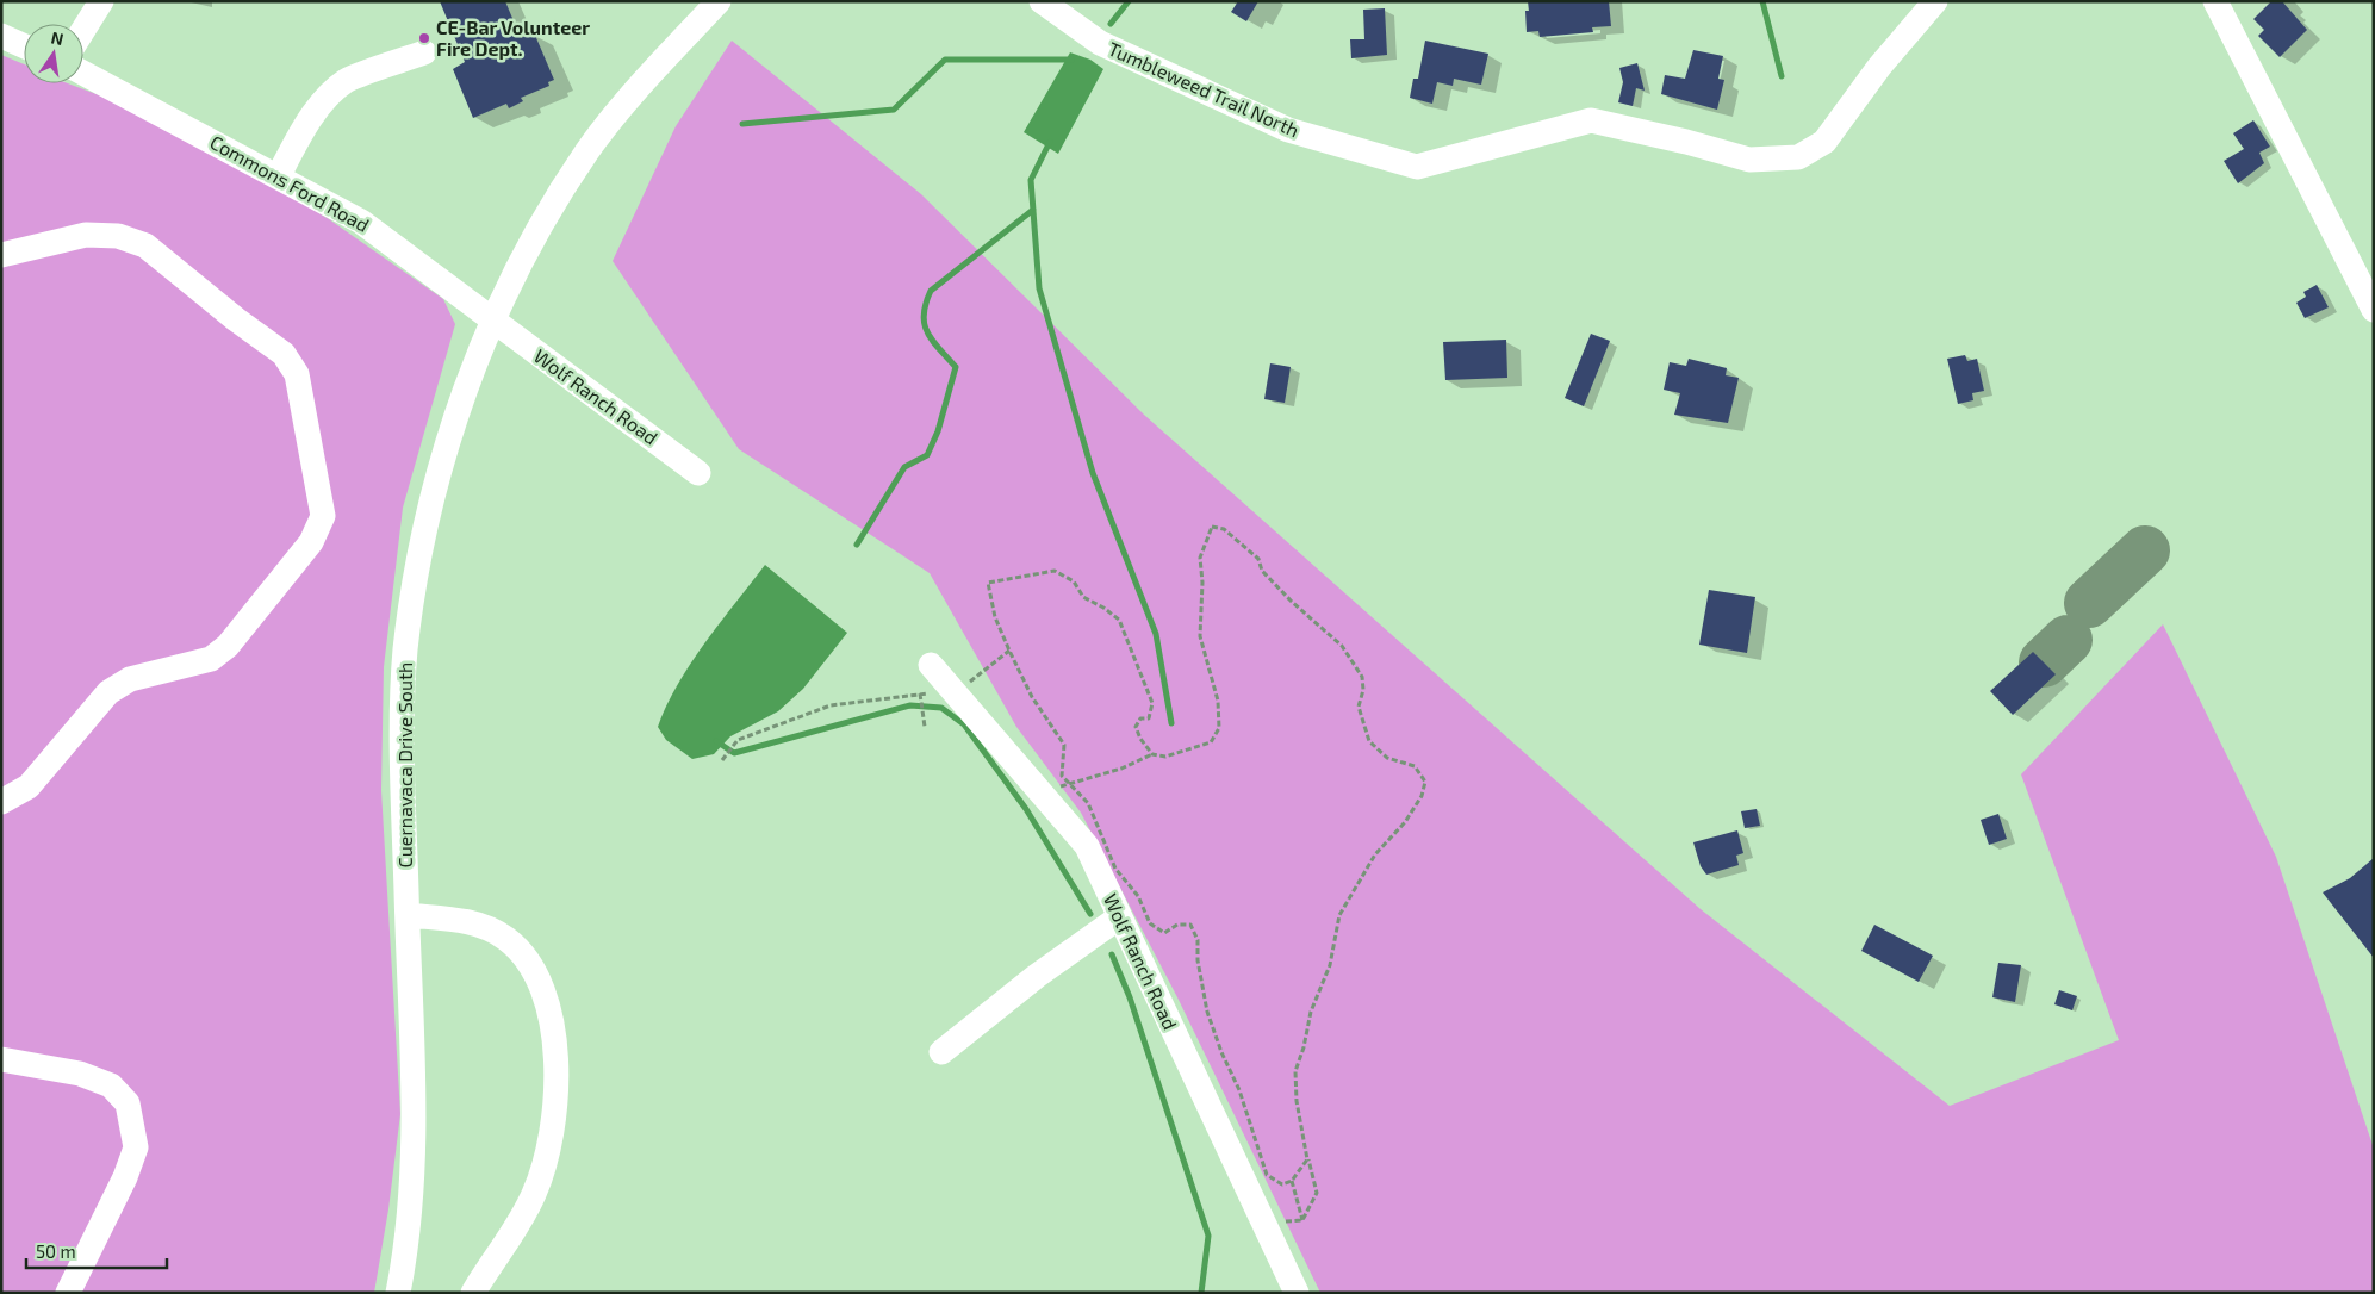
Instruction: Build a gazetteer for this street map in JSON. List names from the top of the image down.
{
  "streets": {
    "street": [
      "Tumbleweed Trail North",
      "Commons Ford Road",
      "Wolf Ranch Road",
      "Cuernavaca Drive South"
    ]
  },
  "crossings": [
    ["Commons Ford Road", "Wolf Ranch Road"],
    ["Commons Ford Road", "Cuernavaca Drive South"],
    ["Wolf Ranch Road", "Cuernavaca Drive South"]
  ],
  "places": ["CE-Bar Volunteer Fire Dept."],
  "scale_bar": "50 m",
  "north": "top"
}
